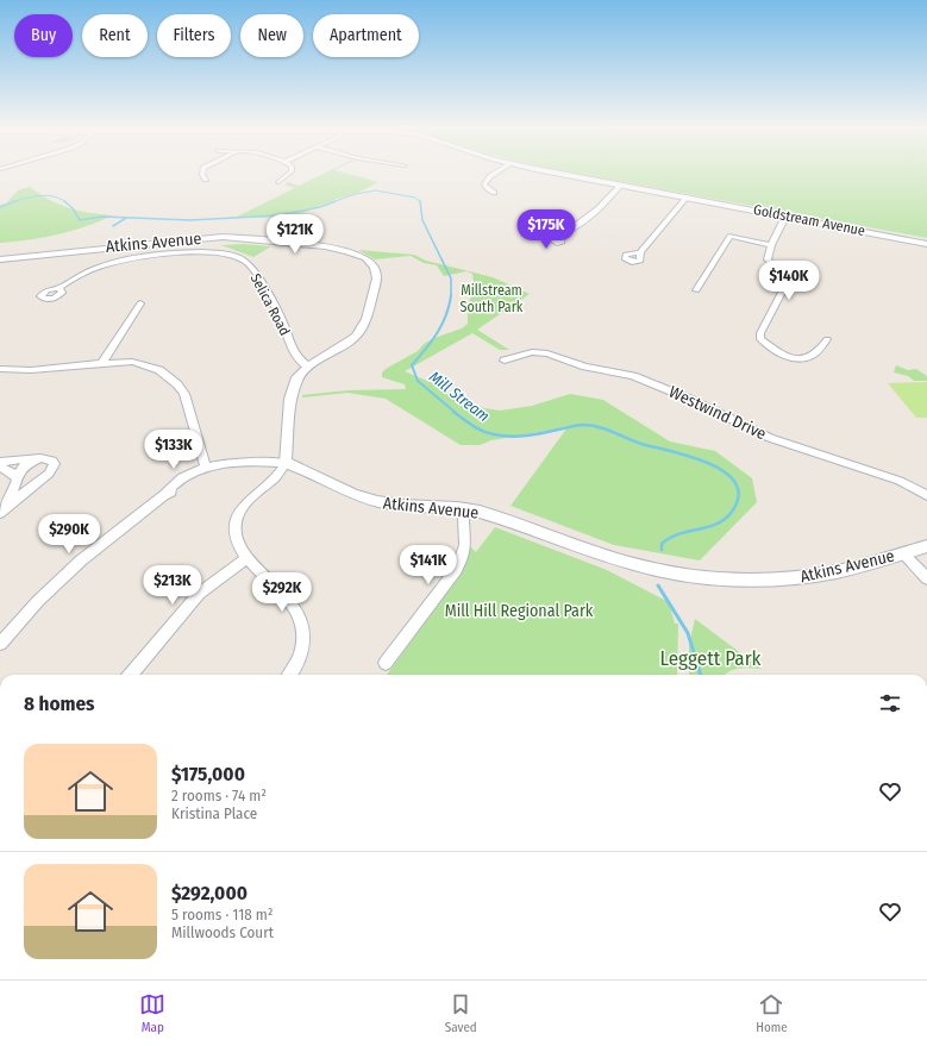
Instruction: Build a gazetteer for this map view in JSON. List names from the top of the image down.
{
  "streets": {
    "main road": ["Goldstream Avenue"],
    "street": ["Atkins Avenue", "Selica Road", "Westwind Drive"]
  },
  "crossings": [
    ["Atkins Avenue", "Selica Road"]
  ],
  "water": ["Mill Stream"],
  "parks": ["Millstream South Park", "Mill Hill Regional Park", "Leggett Park"],
  "page": {
    "chip": [
      "Buy",
      "Rent",
      "Filters",
      "New",
      "Apartment"
    ],
    "price": [
      "$175K",
      "$121K",
      "$140K",
      "$133K",
      "$290K",
      "$141K",
      "$213K",
      "$292K"
    ],
    "heading": "8 homes",
    "list": [
      {
        "name": "$175,000",
        "note": "2 rooms · 74 m² · Kristina Place"
      },
      {
        "name": "$292,000",
        "note": "5 rooms · 118 m² · Millwoods Court"
      }
    ],
    "tabs": ["Map", "Saved", "Home"]
  }
}
